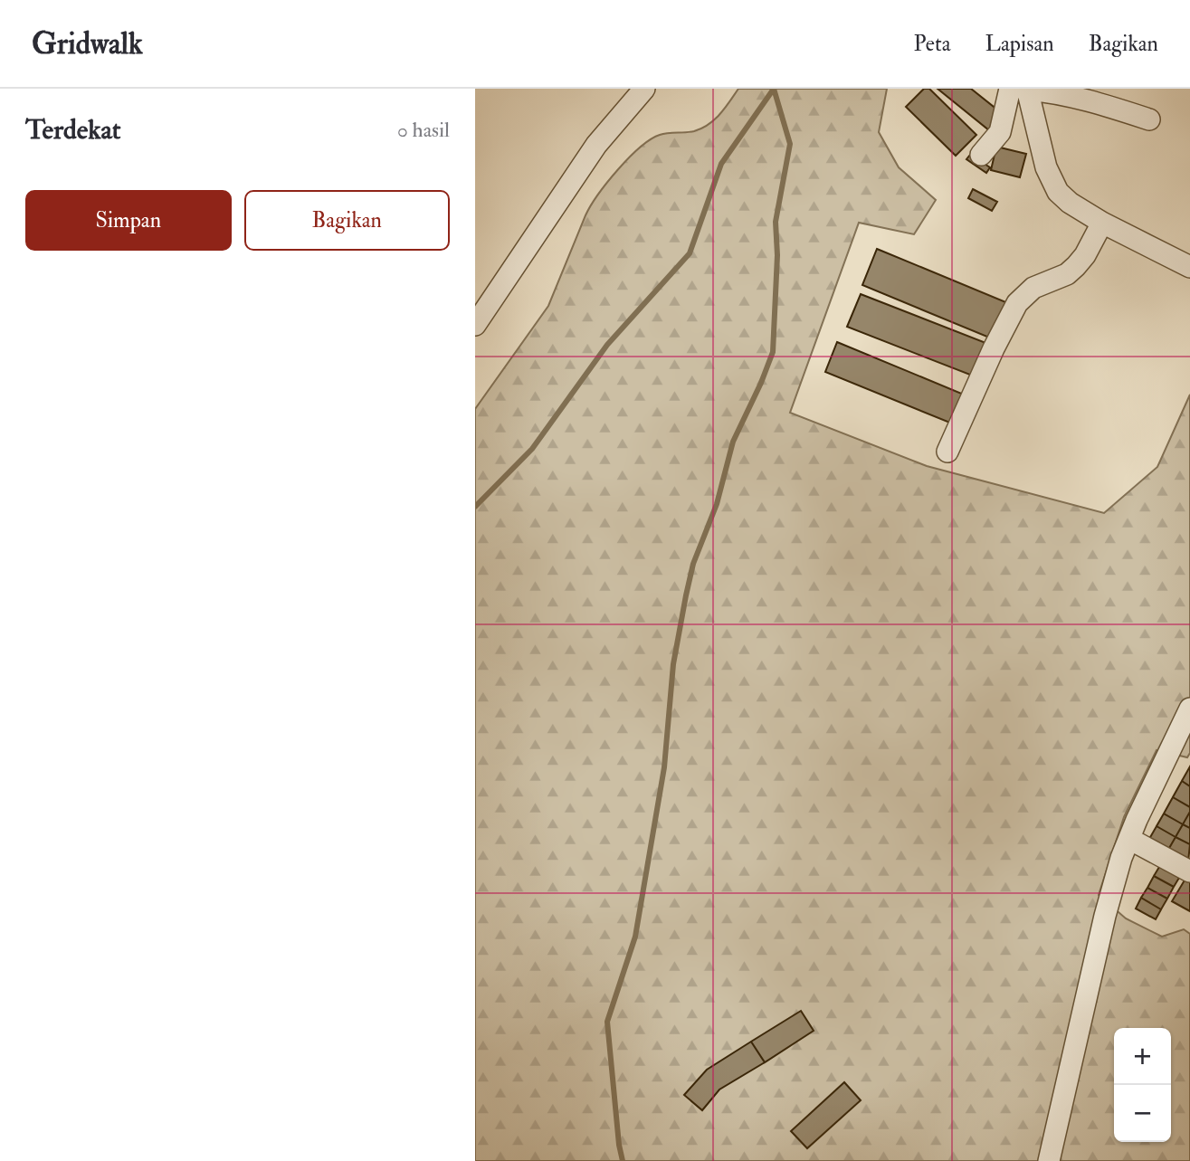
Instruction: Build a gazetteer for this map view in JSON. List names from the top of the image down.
{
  "page": {
    "header": "Gridwalk",
    "nav": ["Peta", "Lapisan", "Bagikan"],
    "heading": ["Terdekat", "0 hasil"],
    "buttons": ["Simpan", "Bagikan"],
    "map_buttons": ["+", "−"]
  }
}
